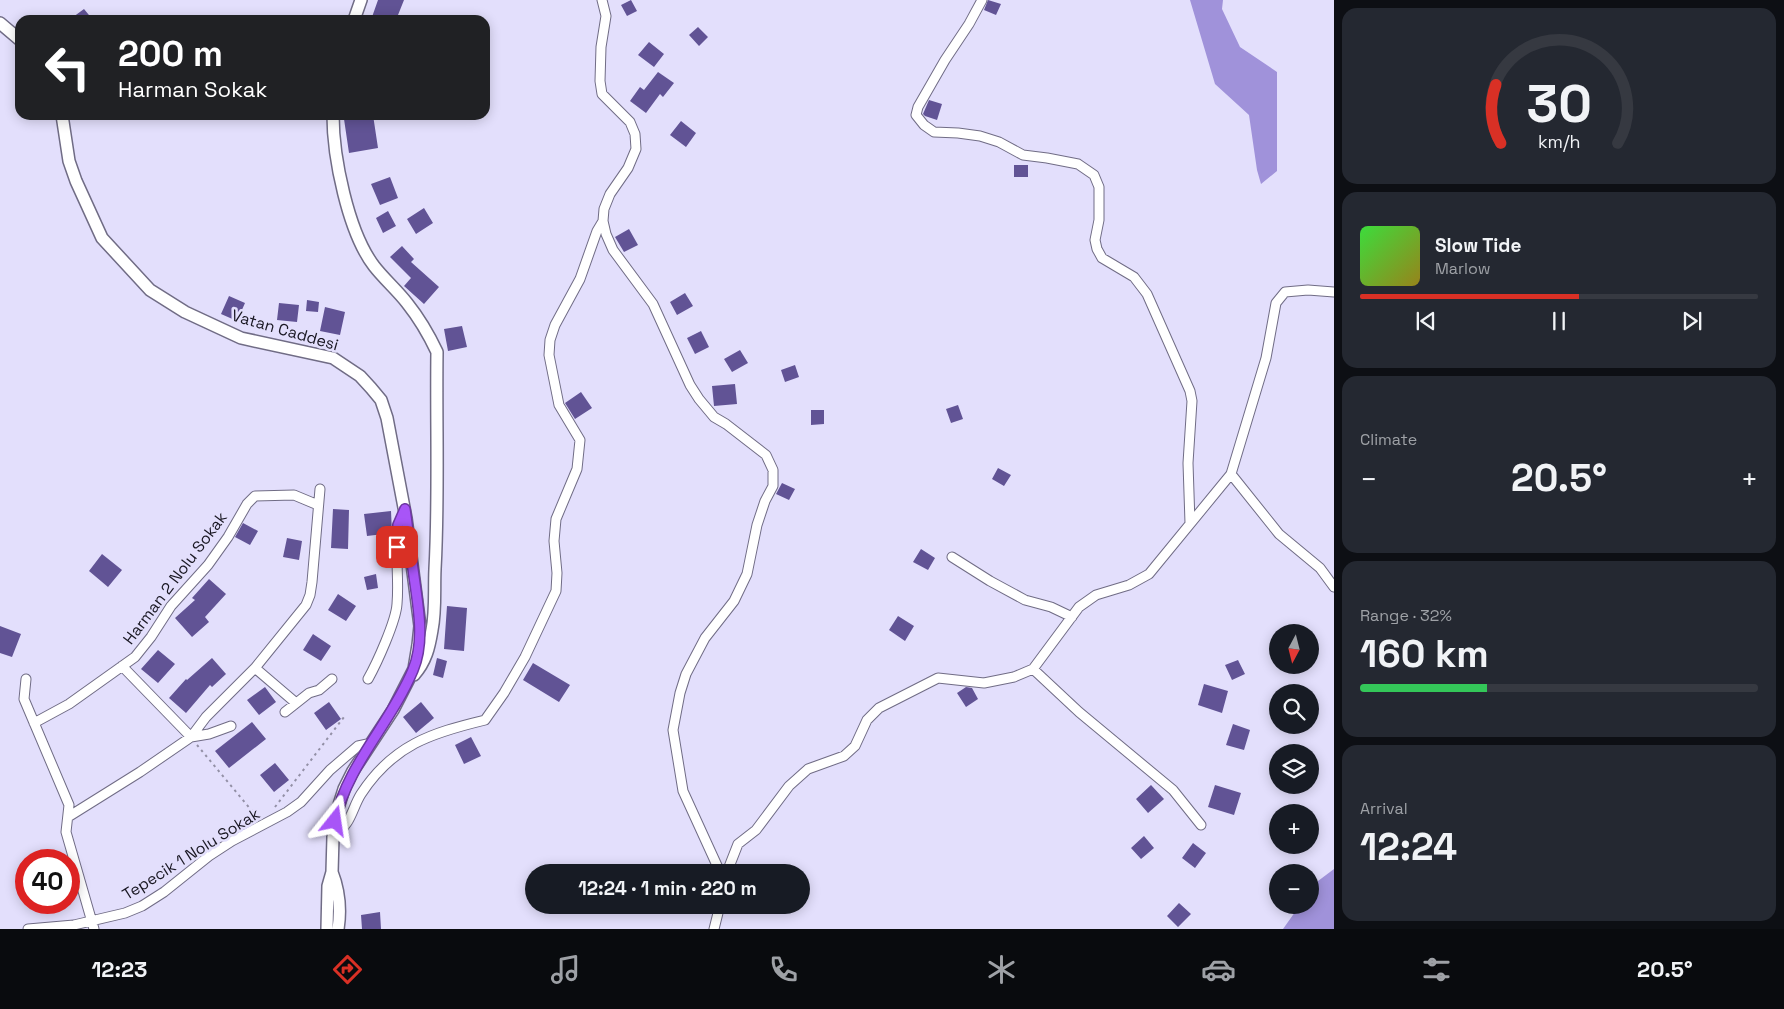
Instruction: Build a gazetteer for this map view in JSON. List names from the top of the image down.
{
  "streets": {
    "street": ["Vatan Caddesi", "Harman 2 Nolu Sokak", "Tepecik 1 Nolu Sokak"]
  },
  "crossings": [
    ["Vatan Caddesi", "Tepecik 1 Nolu Sokak"]
  ],
  "north": "bottom",
  "page": {
    "turn": ["200 m", "Harman Sokak"],
    "song": ["Slow Tide", "Marlow"],
    "tile": [
      "Climate",
      ["Range · 32%", "160 km"],
      ["Arrival", "12:24"]
    ],
    "heat": ["−", "20.5°", "+"],
    "map_buttons": ["+", "−"],
    "limit": "40",
    "trip": "12:24 · 1 min · 220 m",
    "tabs": ["12:23", "20.5°"],
    "gauge": ["30", "km/h"]
  }
}
